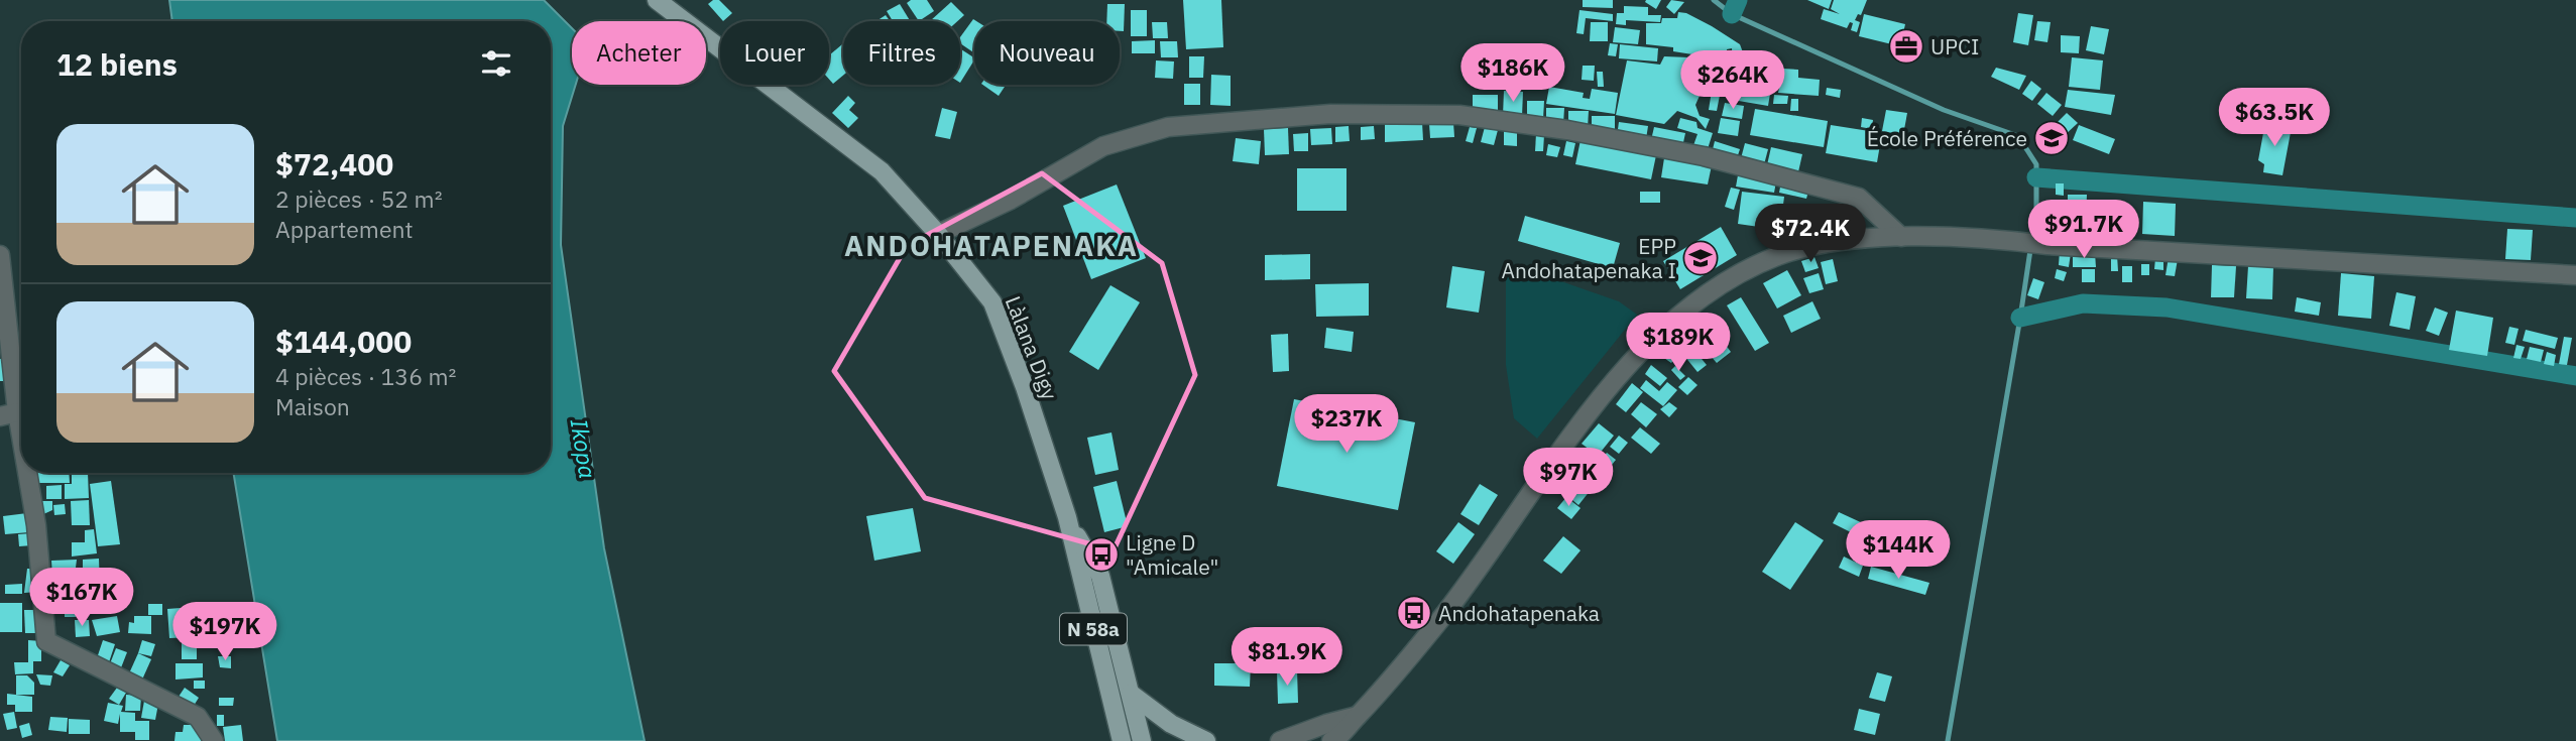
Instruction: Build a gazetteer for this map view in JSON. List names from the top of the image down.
{
  "streets": {
    "main road": ["Làlana Digy", "N 58a"]
  },
  "districts": ["ANDOHATAPENAKA"],
  "water": ["Ikopa"],
  "places": {
    "office": ["UPCI"],
    "school or university": ["École Préférence", "EPP Andohatapenaka I"],
    "bus stop": ["Ligne D \"Amicale\"", "Andohatapenaka"]
  },
  "page": {
    "chip": [
      "Acheter",
      "Louer",
      "Filtres",
      "Nouveau"
    ],
    "heading": "12 biens",
    "price": [
      "$186K",
      "$264K",
      "$63.5K",
      "$91.7K",
      "$72.4K",
      "$189K",
      "$237K",
      "$97K",
      "$144K",
      "$167K",
      "$197K",
      "$81.9K"
    ],
    "list": [
      {
        "name": "$72,400",
        "note": "2 pièces · 52 m² · Appartement"
      },
      {
        "name": "$144,000",
        "note": "4 pièces · 136 m² · Maison"
      }
    ]
  }
}
